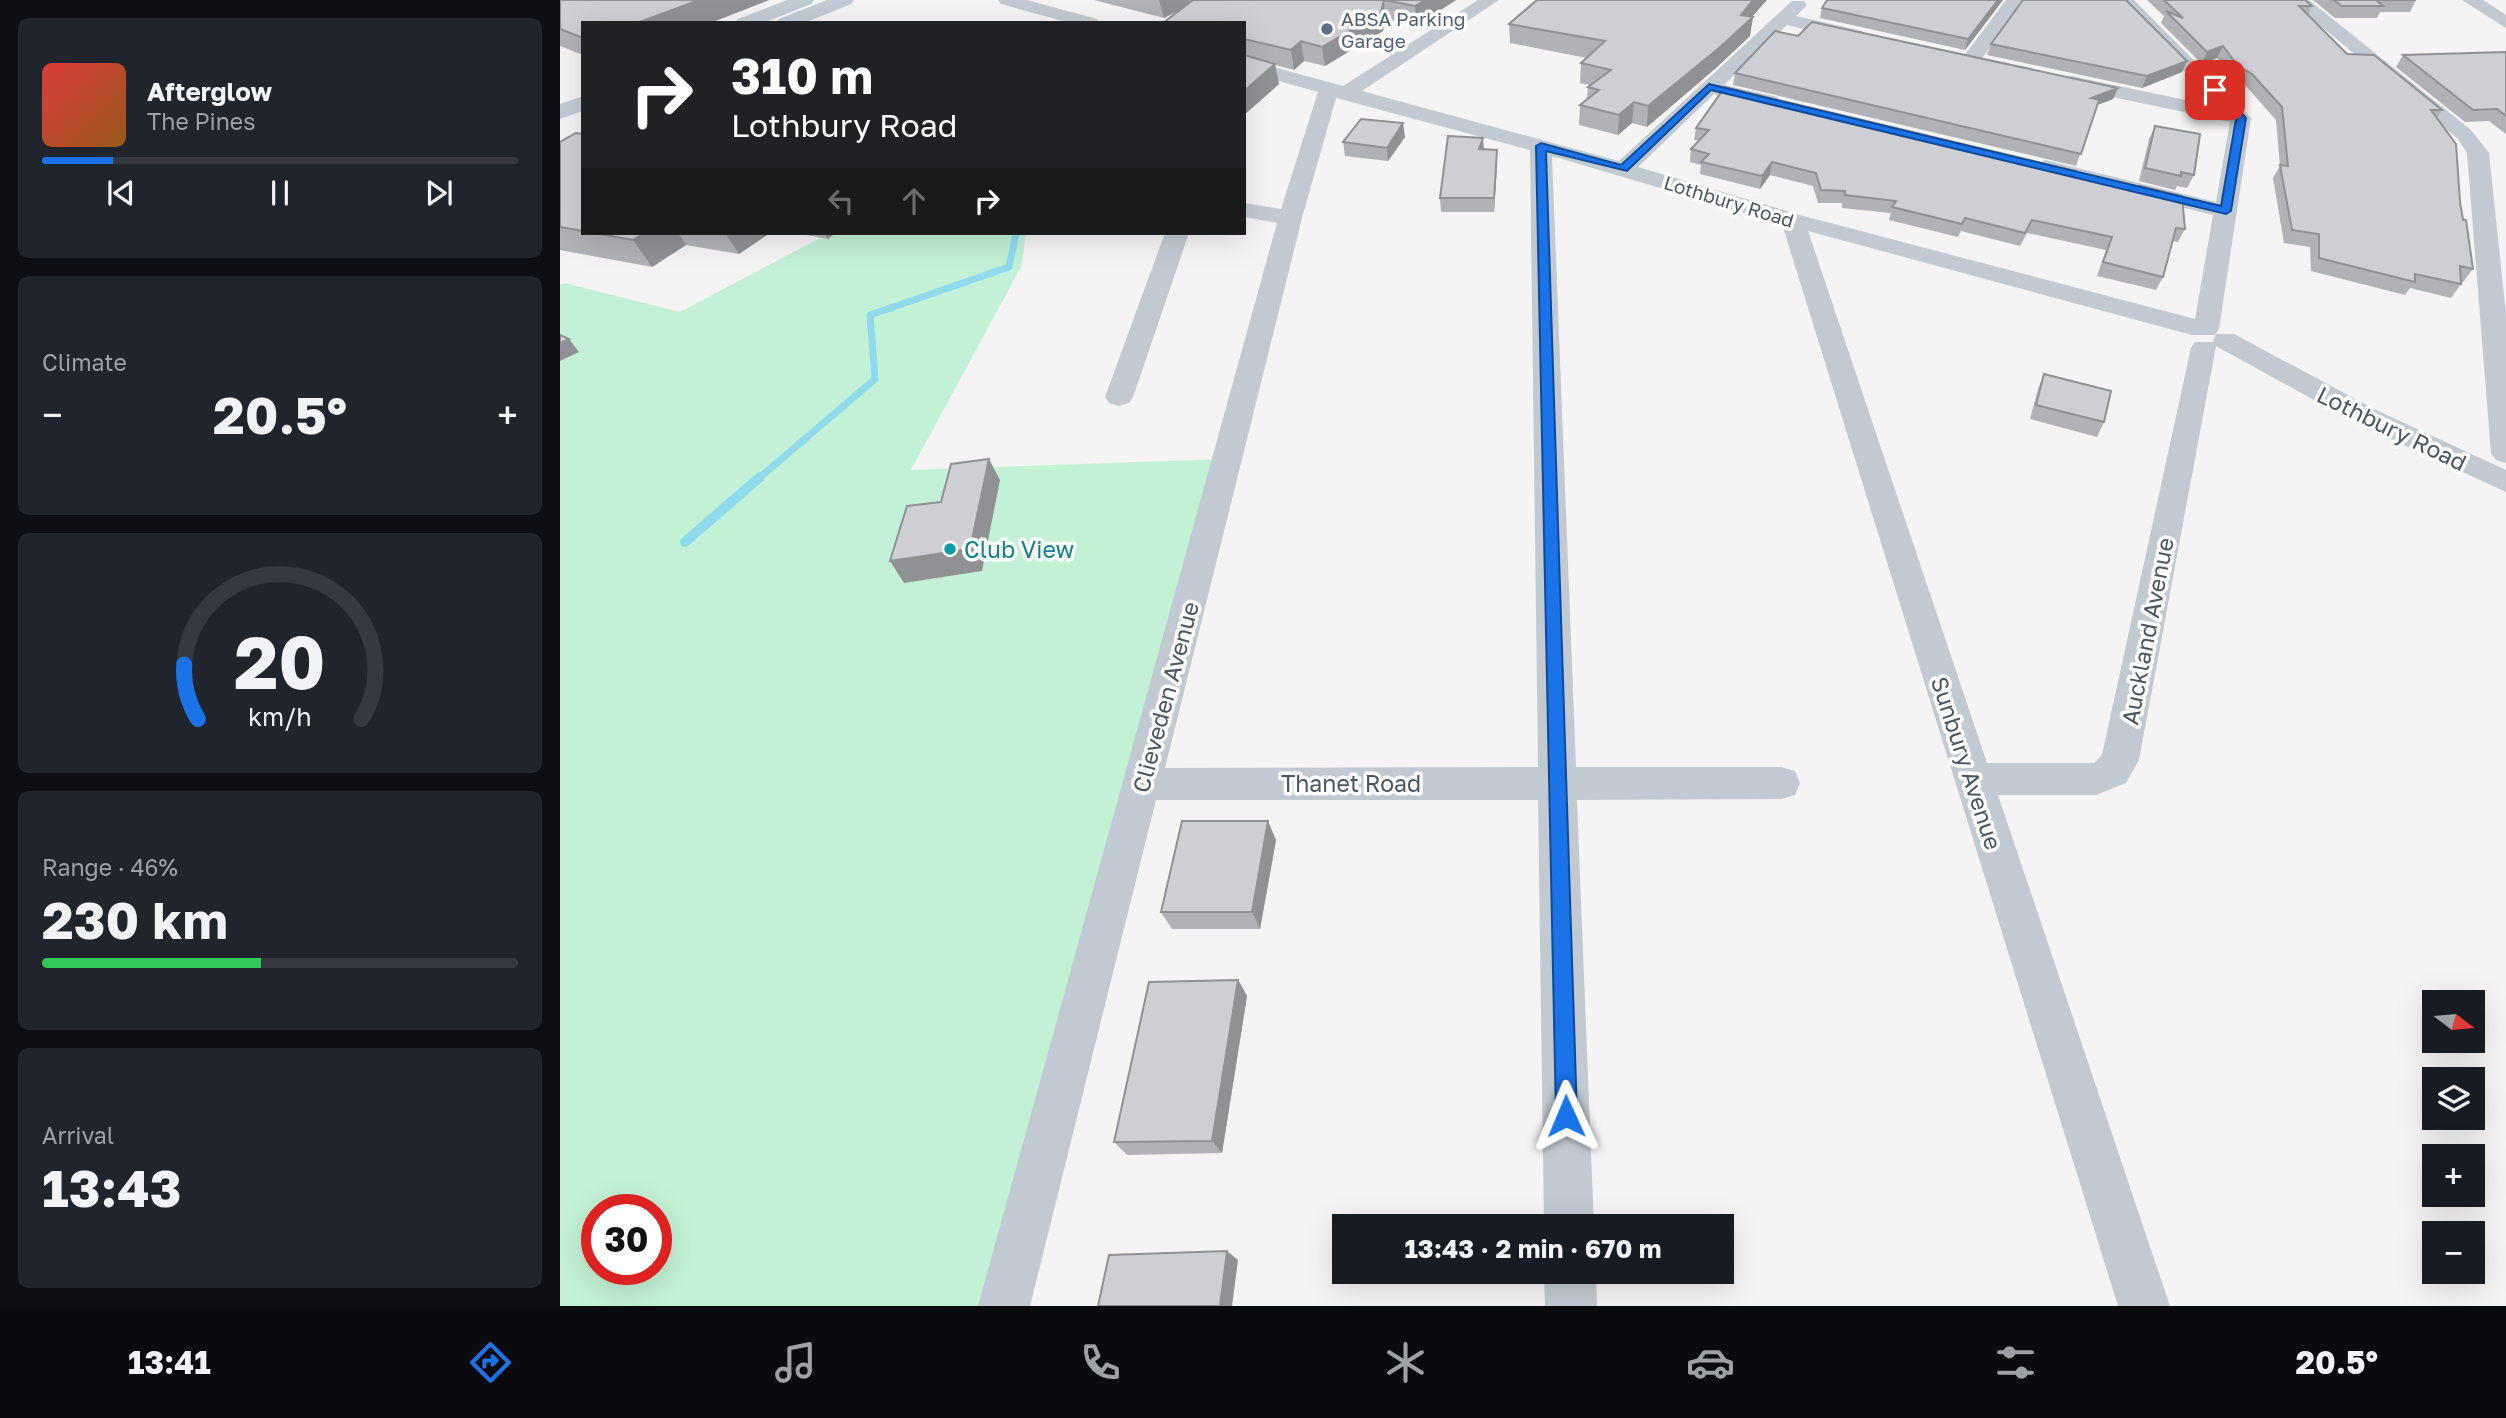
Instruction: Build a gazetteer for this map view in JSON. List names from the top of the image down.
{
  "streets": {
    "street": [
      "Lothbury Road",
      "Auckland Avenue",
      "Clieveden Avenue",
      "Sunbury Avenue",
      "Thanet Road"
    ]
  },
  "crossings": [
    ["Lothbury Road", "Auckland Avenue"],
    ["Lothbury Road", "Clieveden Avenue"],
    ["Lothbury Road", "Sunbury Avenue"],
    ["Auckland Avenue", "Sunbury Avenue"],
    ["Clieveden Avenue", "Thanet Road"]
  ],
  "places": ["ABSA Parking Garage", "Club View"],
  "north": "right",
  "page": {
    "turn": ["310 m", "Lothbury Road"],
    "song": ["Afterglow", "The Pines"],
    "tile": [
      "Climate",
      ["Range · 46%", "230 km"],
      ["Arrival", "13:43"]
    ],
    "heat": ["−", "20.5°", "+"],
    "map_buttons": ["+", "−"],
    "limit": "30",
    "trip": "13:43 · 2 min · 670 m",
    "tabs": ["13:41", "20.5°"],
    "gauge": ["20", "km/h"]
  }
}
